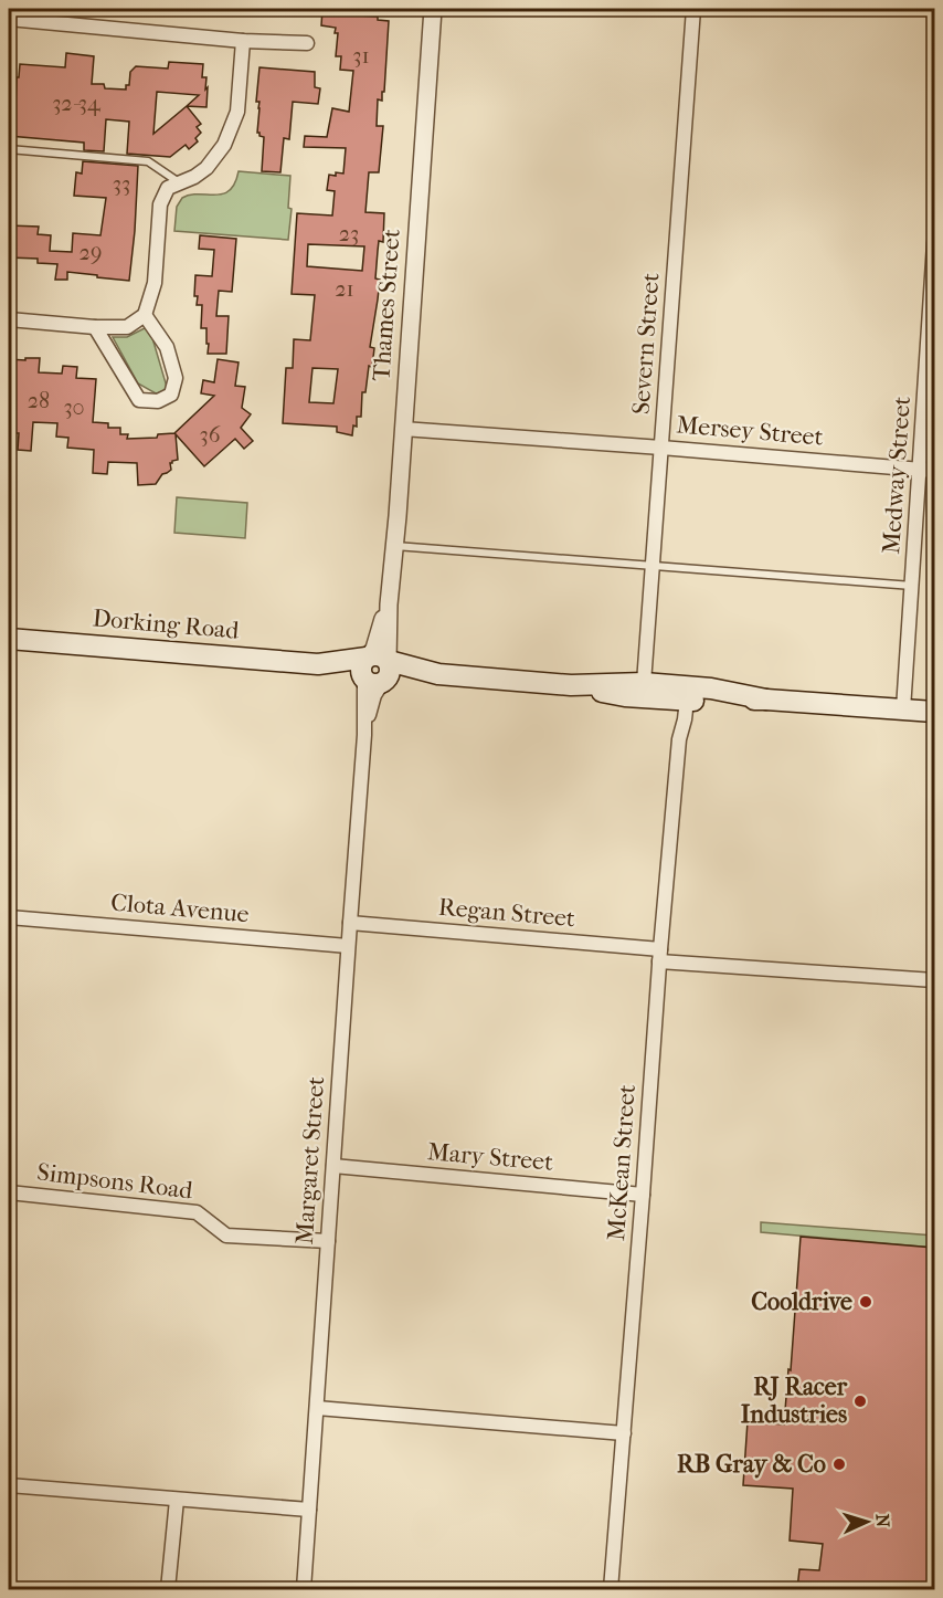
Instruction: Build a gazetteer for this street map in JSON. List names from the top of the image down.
{
  "streets": {
    "main road": ["Dorking Road"],
    "street": [
      "Thames Street",
      "Severn Street",
      "Mersey Street",
      "Medway Street",
      "Clota Avenue",
      "Regan Street",
      "Mary Street",
      "Margaret Street",
      "McKean Street",
      "Simpsons Road"
    ]
  },
  "crossings": [
    ["Thames Street", "Mersey Street"],
    ["Thames Street", "Dorking Road"],
    ["Thames Street", "Margaret Street"],
    ["Severn Street", "Mersey Street"],
    ["Severn Street", "Dorking Road"],
    ["Mersey Street", "Medway Street"],
    ["Medway Street", "Dorking Road"],
    ["Dorking Road", "Margaret Street"],
    ["Dorking Road", "McKean Street"],
    ["Clota Avenue", "Margaret Street"],
    ["Regan Street", "Margaret Street"],
    ["Regan Street", "McKean Street"],
    ["Mary Street", "Margaret Street"],
    ["Mary Street", "McKean Street"],
    ["Margaret Street", "Simpsons Road"]
  ],
  "places": ["Cooldrive", "RJ Racer Industries", "RB Gray & Co"],
  "house_numbers": [
    "31",
    "32-34",
    "33",
    "23",
    "29",
    "21",
    "28",
    "30",
    "36"
  ],
  "north": "right"
}
